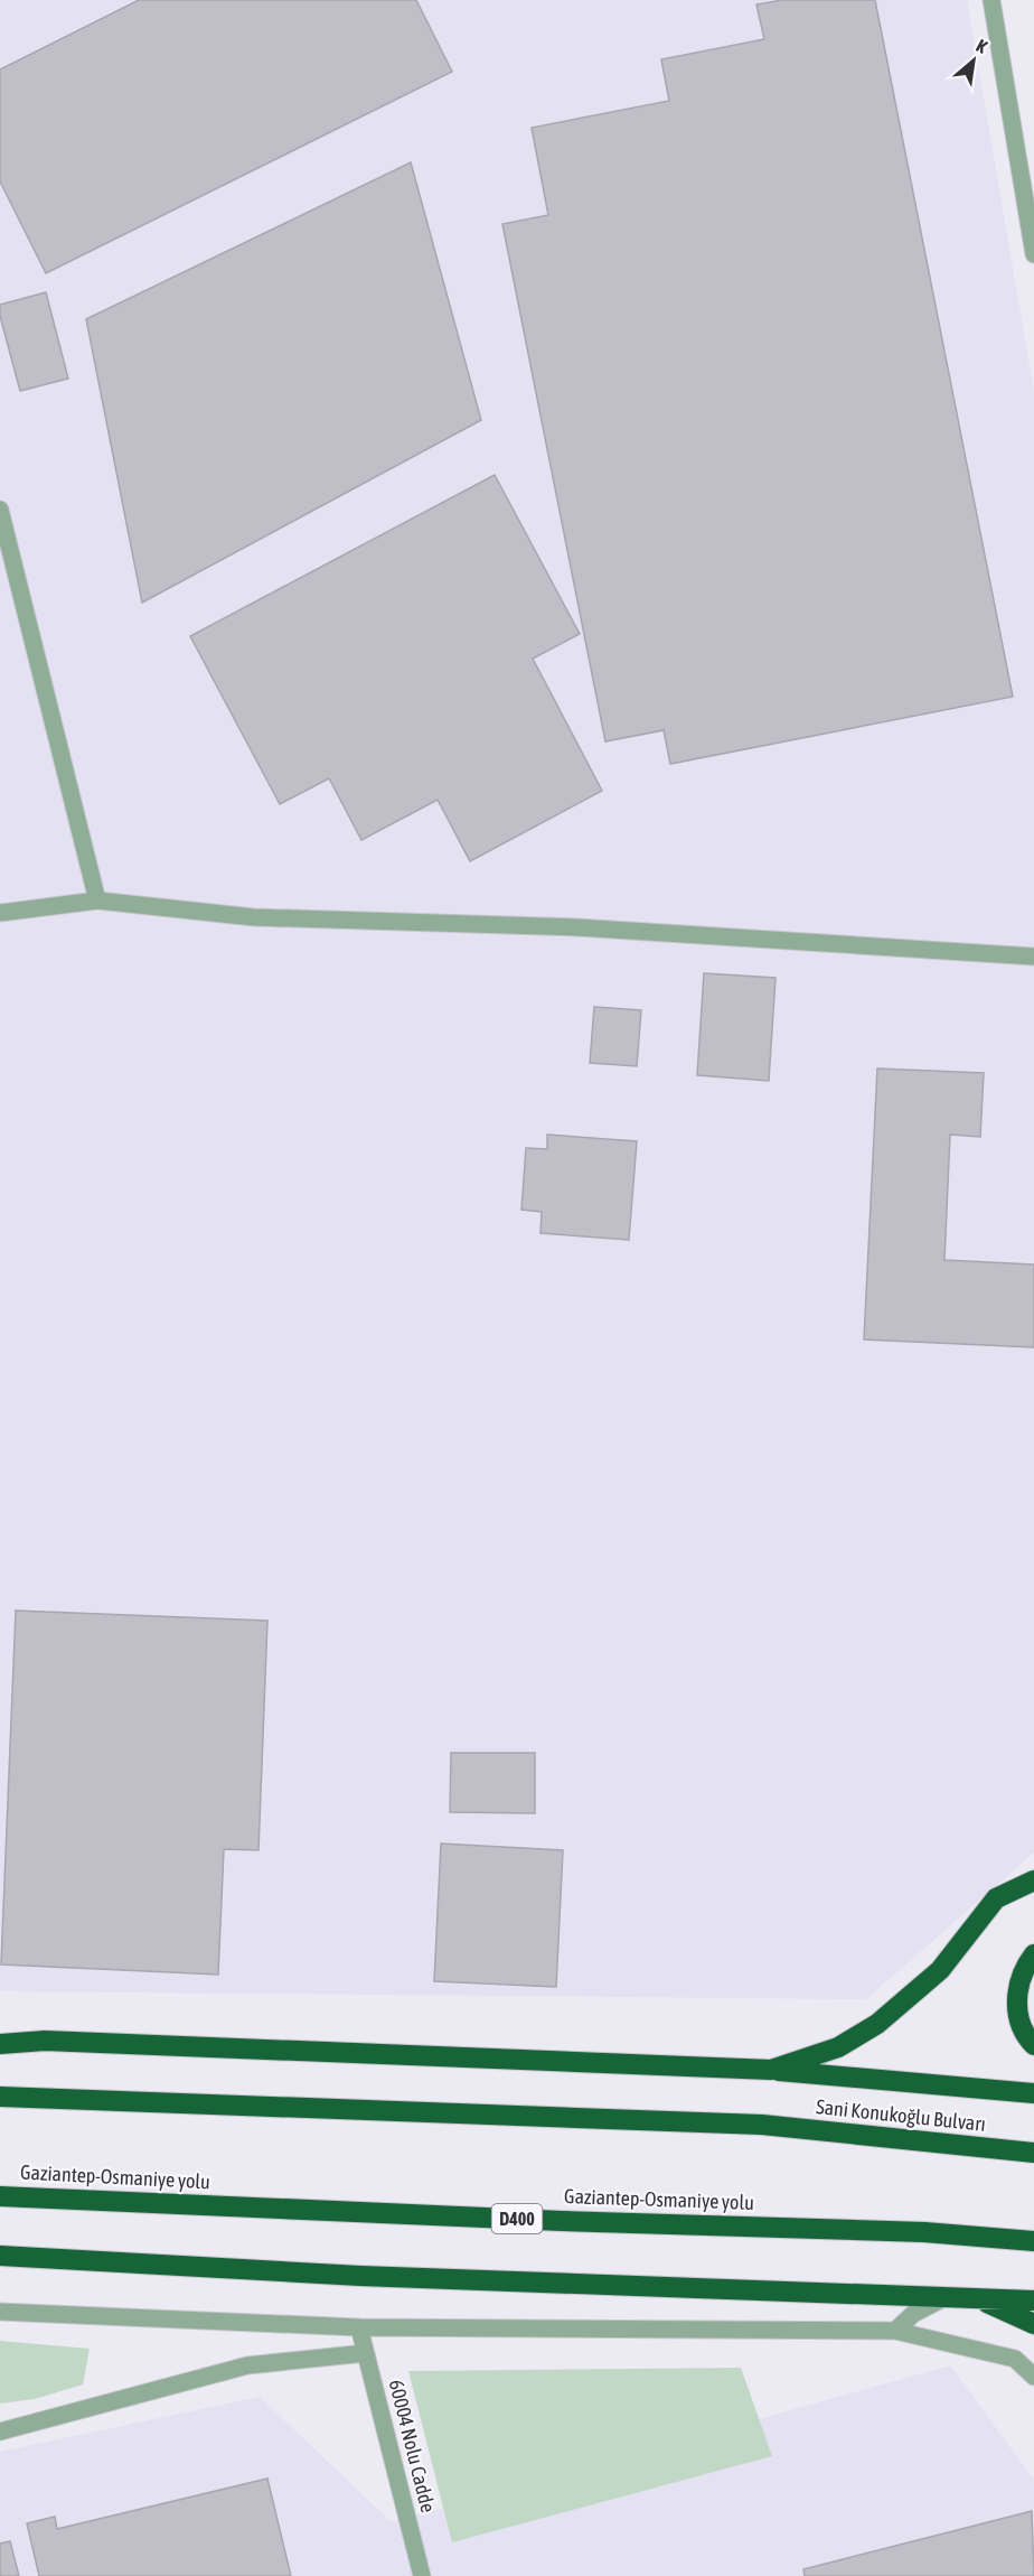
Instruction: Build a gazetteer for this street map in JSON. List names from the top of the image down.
{
  "streets": {
    "highway": ["Sani Konukoğlu Bulvarı", "Gaziantep-Osmaniye yolu", "D400"],
    "street": ["60004 Nolu Cadde"]
  },
  "north": "top right"
}
